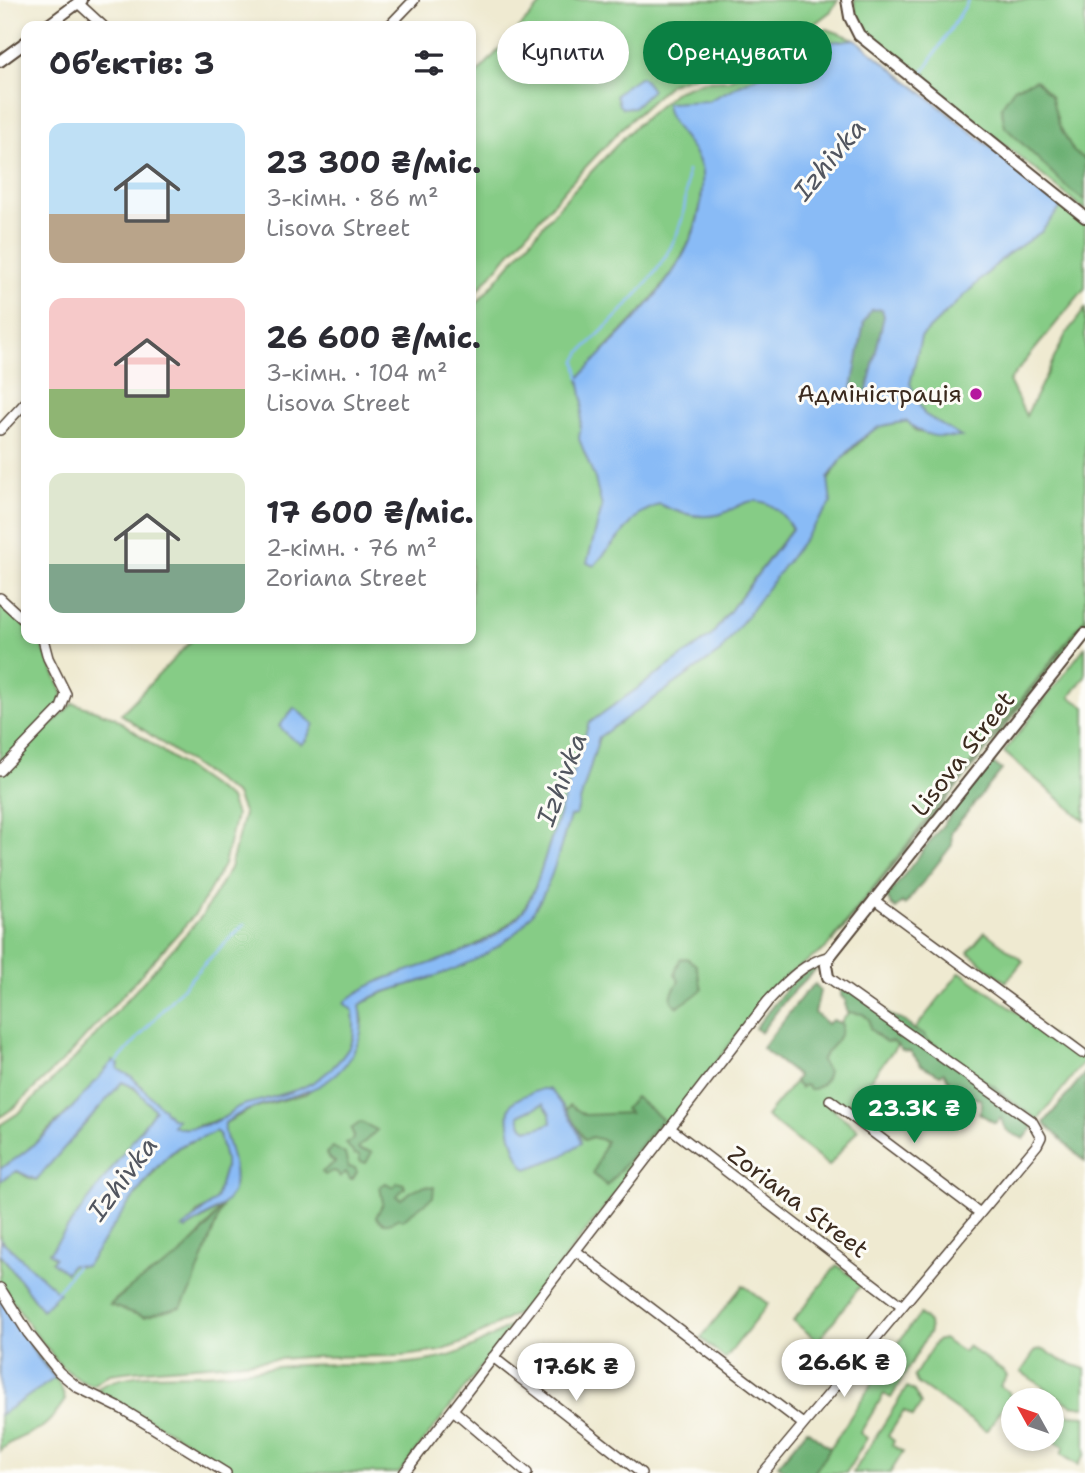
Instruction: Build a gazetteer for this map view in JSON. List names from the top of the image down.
{
  "streets": {
    "street": ["Lisova Street", "Zoriana Street"]
  },
  "water": ["Izhivka"],
  "places": ["Адміністрація"],
  "north": "top left",
  "page": {
    "chip": ["Купити", "Орендувати"],
    "heading": "Об’єктів: 3",
    "list": [
      {
        "name": "23 300 ₴/міс.",
        "note": "3-кімн. · 86 m² · Lisova Street"
      },
      {
        "name": "26 600 ₴/міс.",
        "note": "3-кімн. · 104 m² · Lisova Street"
      },
      {
        "name": "17 600 ₴/міс.",
        "note": "2-кімн. · 76 m² · Zoriana Street"
      }
    ],
    "price": ["23.3K ₴", "26.6K ₴", "17.6K ₴"]
  }
}
